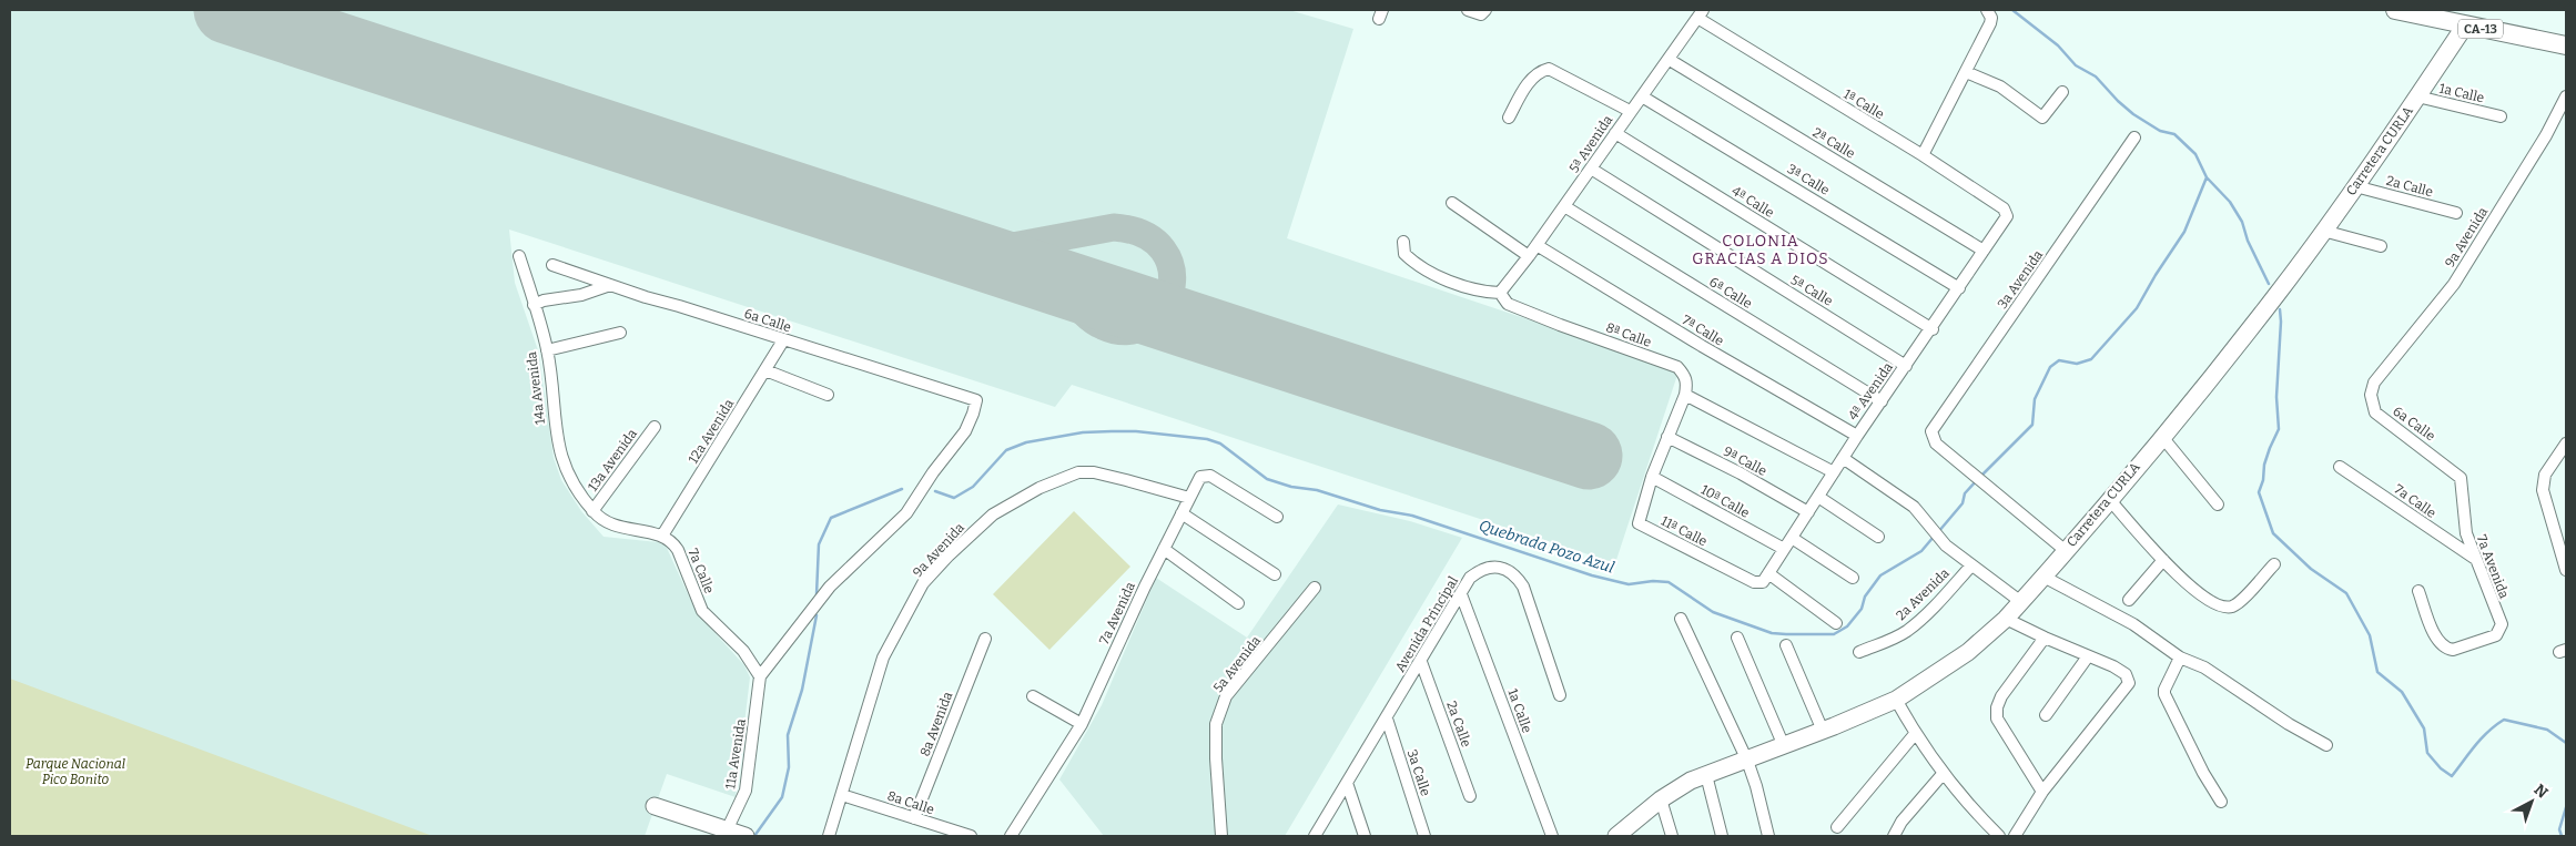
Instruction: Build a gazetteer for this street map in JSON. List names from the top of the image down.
{
  "streets": {
    "main road": ["CA-13", "Carretera CURLA"],
    "street": [
      "1a Calle",
      "1ª Calle",
      "2ª Calle",
      "5ª Avenida",
      "3ª Calle",
      "2a Calle",
      "4ª Calle",
      "9a Avenida",
      "3a Avenida",
      "5ª Calle",
      "6ª Calle",
      "6a Calle",
      "7ª Calle",
      "8ª Calle",
      "14a Avenida",
      "4ª Avenida",
      "12a Avenida",
      "13a Avenida",
      "9ª Calle",
      "10ª Calle",
      "7a Calle",
      "11ª Calle",
      "7a Avenida",
      "2a Avenida",
      "Avenida Principal",
      "5a Avenida",
      "8a Avenida",
      "11a Avenida",
      "3a Calle",
      "8a Calle"
    ]
  },
  "crossings": [
    ["CA-13", "Carretera CURLA"],
    ["1a Calle", "Carretera CURLA"],
    ["1a Calle", "Avenida Principal"],
    ["1ª Calle", "5ª Avenida"],
    ["1ª Calle", "4ª Avenida"],
    ["2ª Calle", "5ª Avenida"],
    ["2ª Calle", "4ª Avenida"],
    ["5ª Avenida", "3ª Calle"],
    ["5ª Avenida", "4ª Calle"],
    ["5ª Avenida", "5ª Calle"],
    ["5ª Avenida", "6ª Calle"],
    ["5ª Avenida", "7ª Calle"],
    ["5ª Avenida", "8ª Calle"],
    ["Carretera CURLA", "2a Calle"],
    ["Carretera CURLA", "3a Avenida"],
    ["3ª Calle", "4ª Avenida"],
    ["2a Calle", "Avenida Principal"],
    ["4ª Calle", "4ª Avenida"],
    ["9a Avenida", "6a Calle"],
    ["9a Avenida", "7a Avenida"],
    ["9a Avenida", "8a Calle"],
    ["5ª Calle", "4ª Avenida"],
    ["6ª Calle", "4ª Avenida"],
    ["6a Calle", "12a Avenida"],
    ["6a Calle", "7a Calle"],
    ["6a Calle", "7a Avenida"],
    ["6a Calle", "11a Avenida"],
    ["7ª Calle", "4ª Avenida"],
    ["14a Avenida", "13a Avenida"],
    ["4ª Avenida", "9ª Calle"],
    ["4ª Avenida", "10ª Calle"],
    ["4ª Avenida", "11ª Calle"],
    ["12a Avenida", "7a Calle"],
    ["10ª Calle", "11ª Calle"],
    ["7a Calle", "7a Avenida"],
    ["7a Calle", "11a Avenida"],
    ["Avenida Principal", "3a Calle"],
    ["8a Avenida", "8a Calle"]
  ],
  "districts": ["COLONIA GRACIAS A DIOS"],
  "water": ["Quebrada Pozo Azul"],
  "parks": ["Parque Nacional Pico Bonito"],
  "north": "top right"
}
